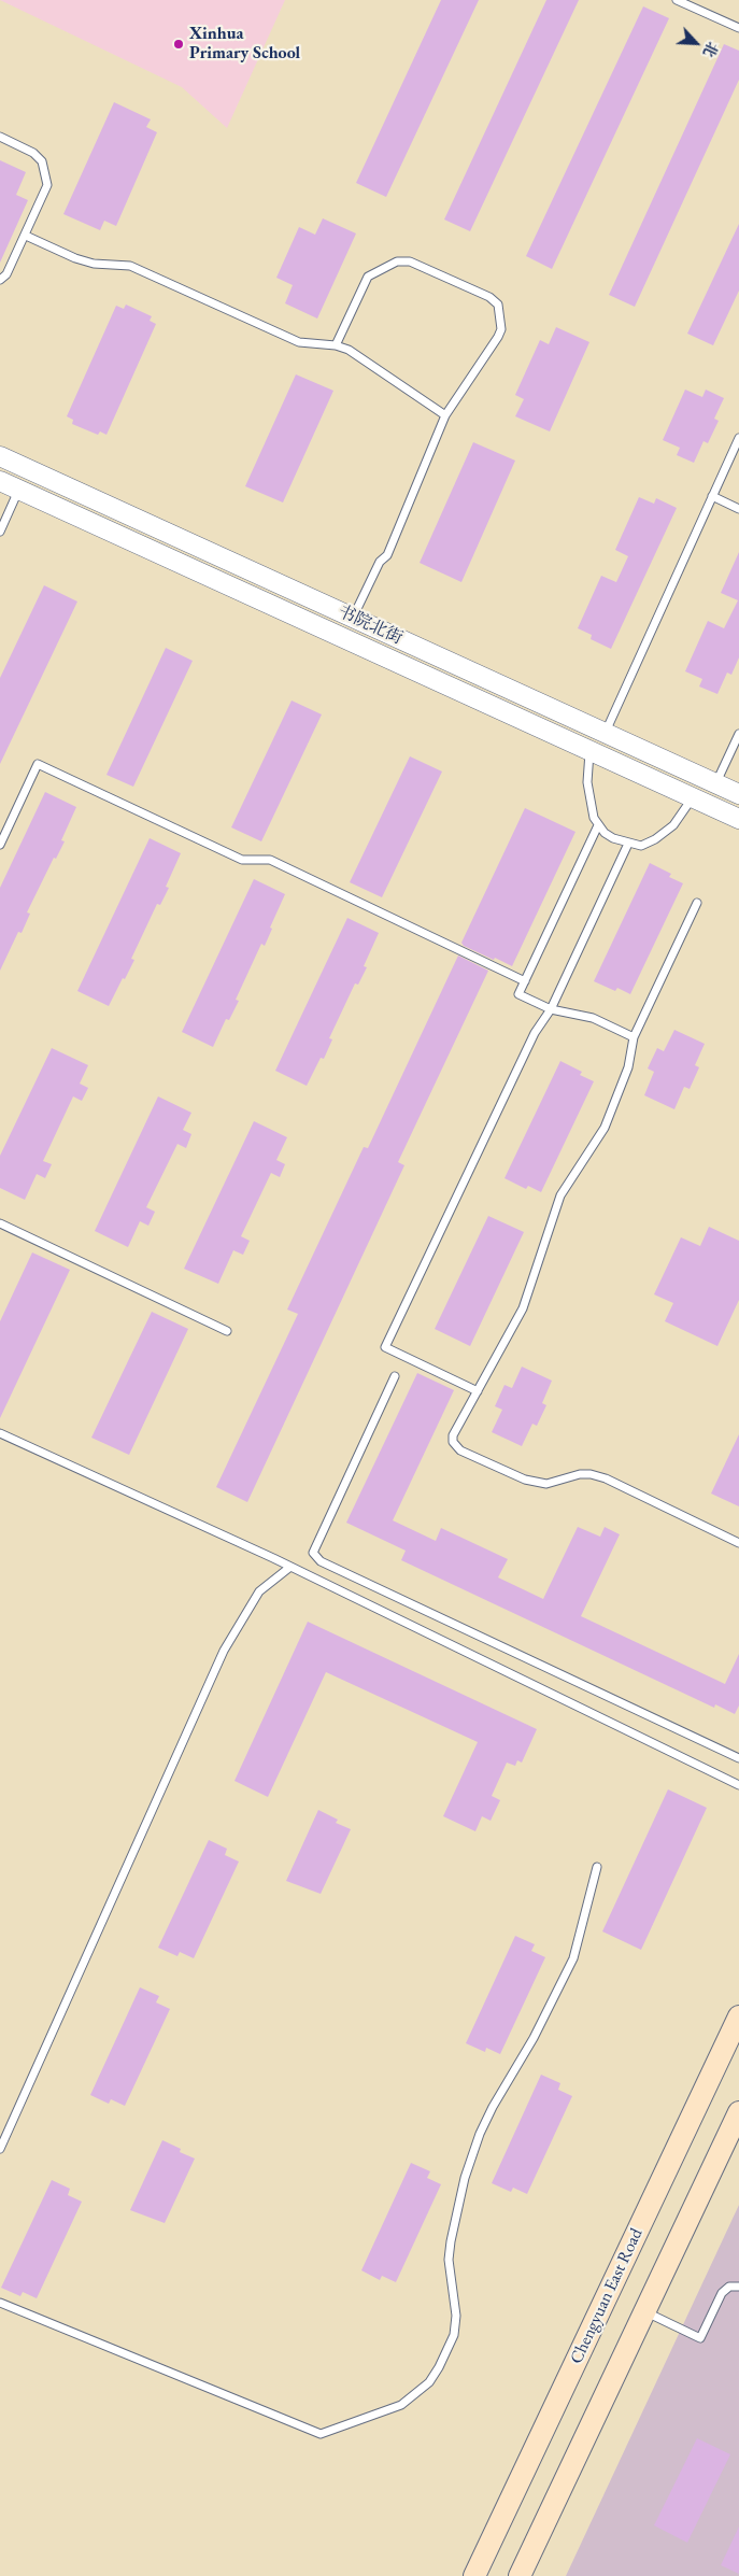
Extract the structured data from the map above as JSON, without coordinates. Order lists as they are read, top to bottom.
{
  "streets": {
    "main road": ["Chengyuan East Road"],
    "street": ["书院北街"]
  },
  "places": ["Xinhua Primary School"],
  "north": "bottom right"
}
